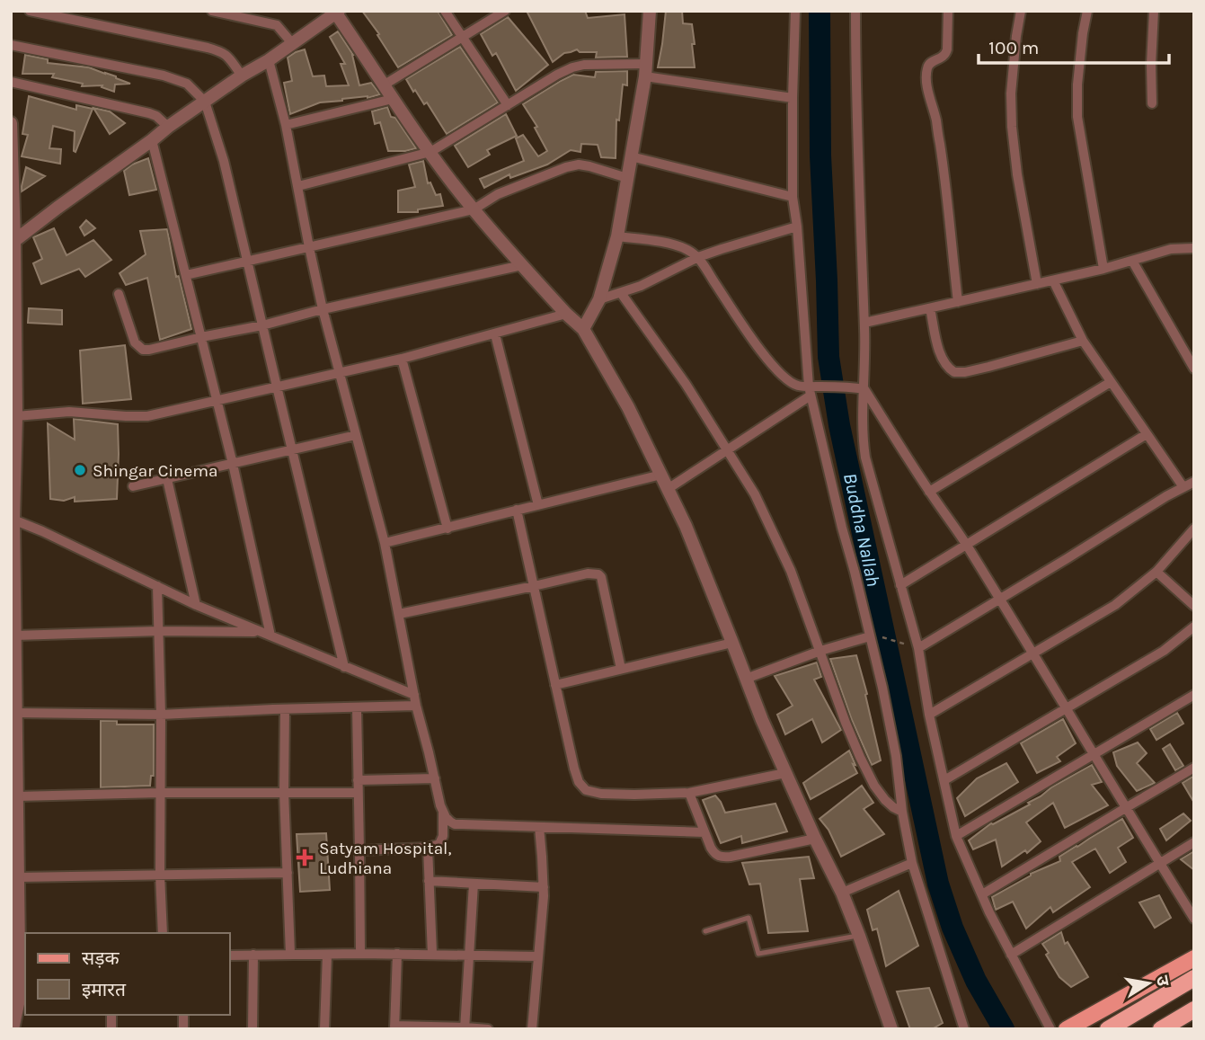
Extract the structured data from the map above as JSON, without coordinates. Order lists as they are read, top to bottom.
{
  "water": ["Buddha Nallah"],
  "places": {
    "other": ["Shingar Cinema"],
    "health": ["Satyam Hospital, Ludhiana"]
  },
  "legend": ["सड़क", "इमारत"],
  "scale_bar": "100 m",
  "north": "right"
}
